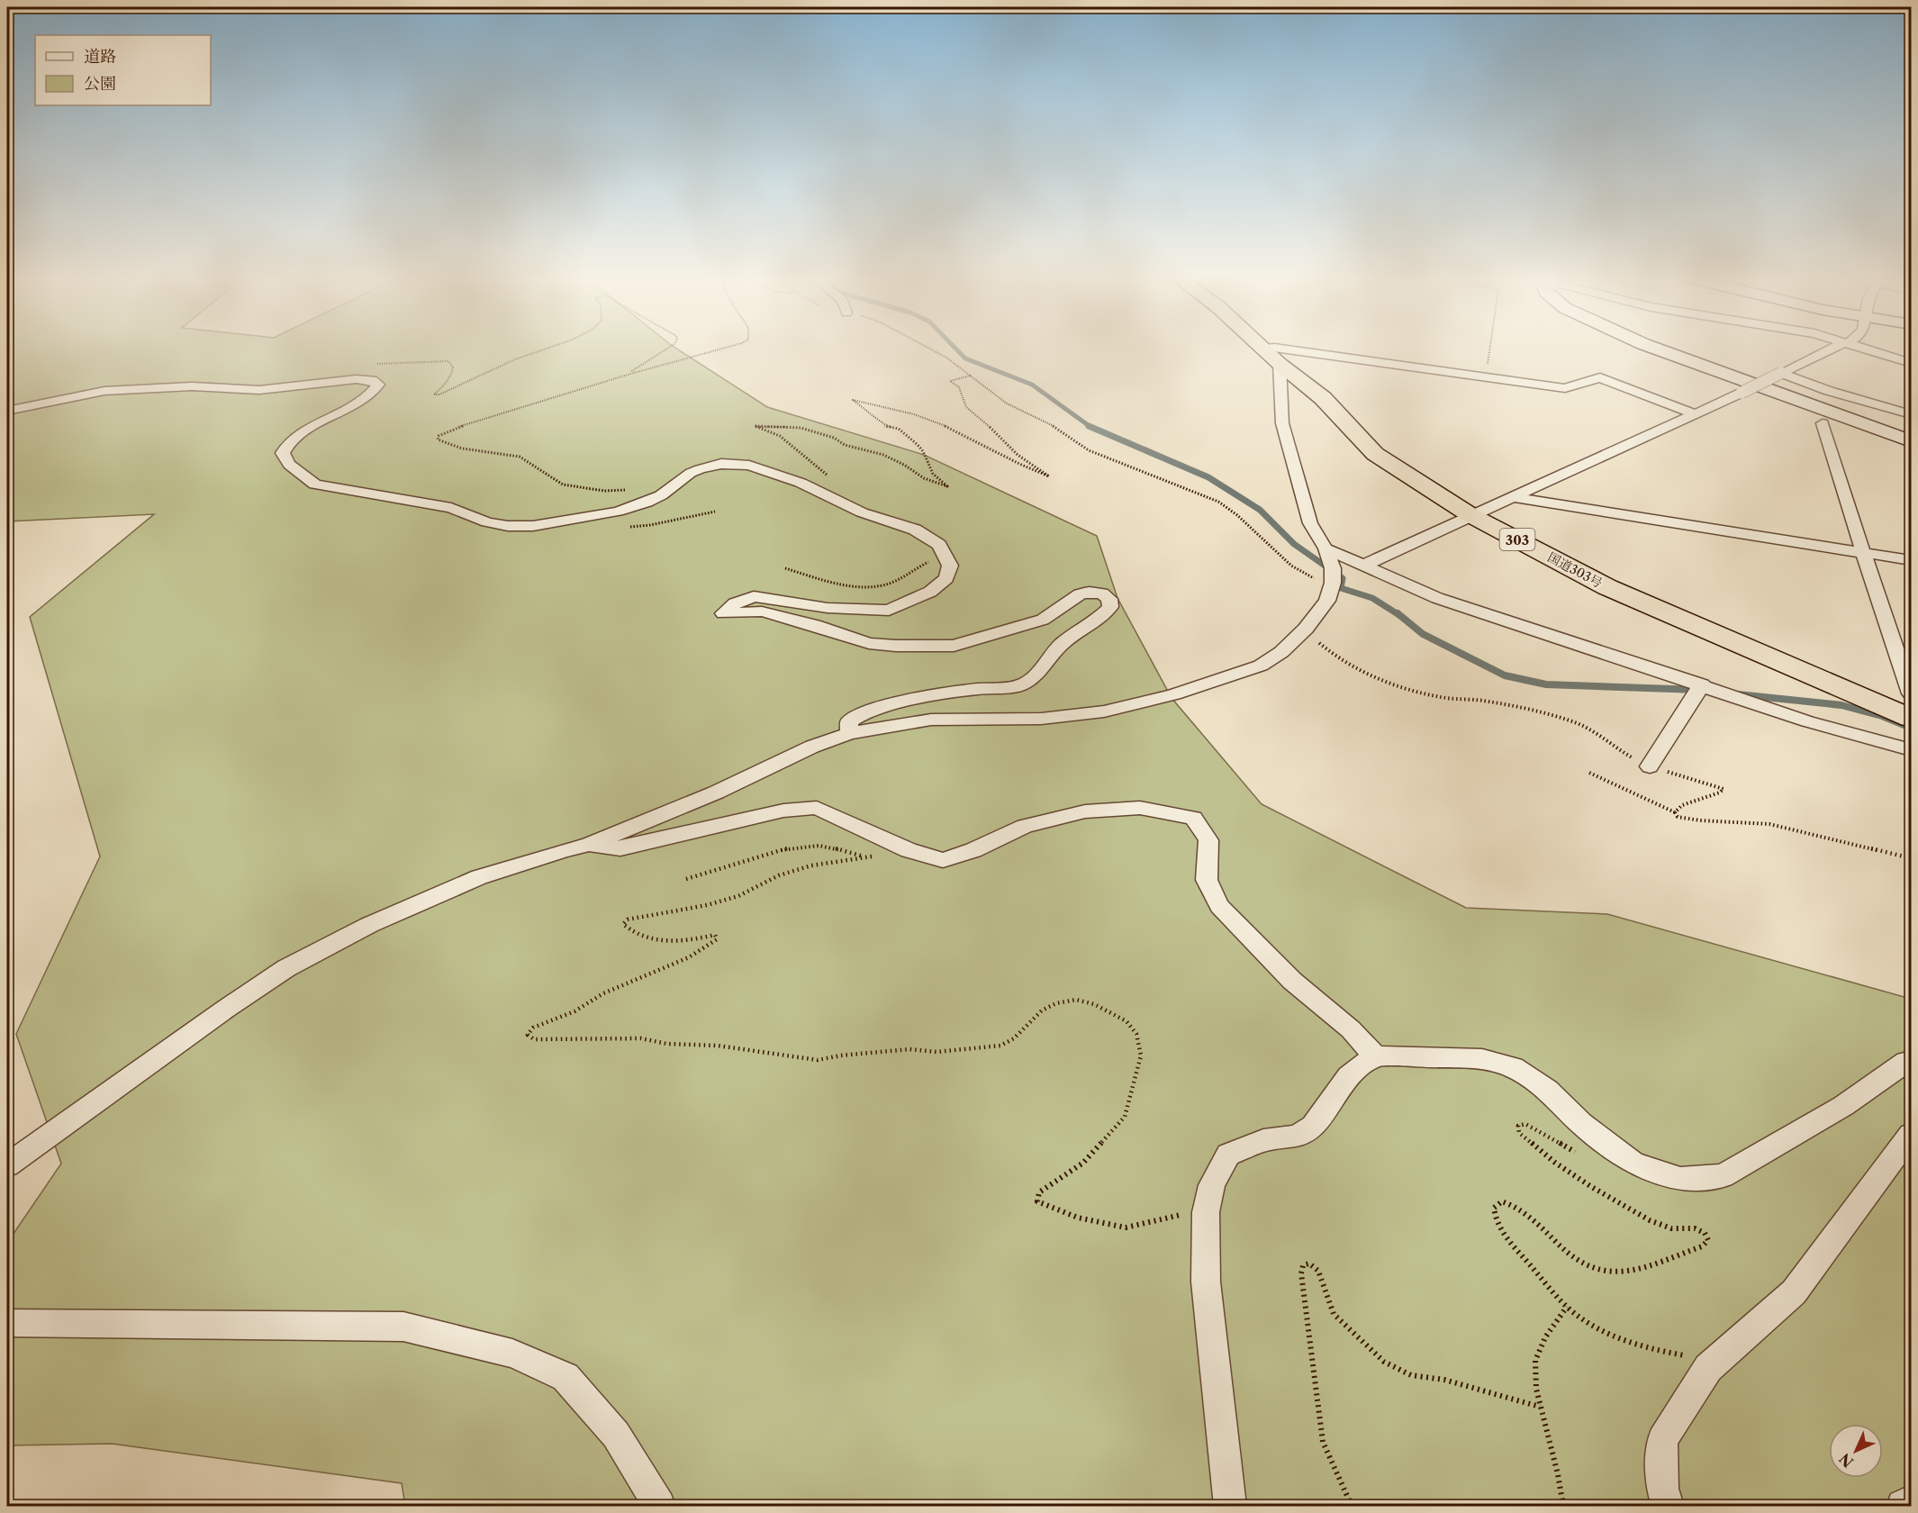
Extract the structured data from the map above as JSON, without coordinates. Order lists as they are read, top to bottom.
{
  "streets": {
    "highway": ["303", "国道303号"]
  },
  "legend": ["道路", "公園"],
  "north": "bottom left"
}
